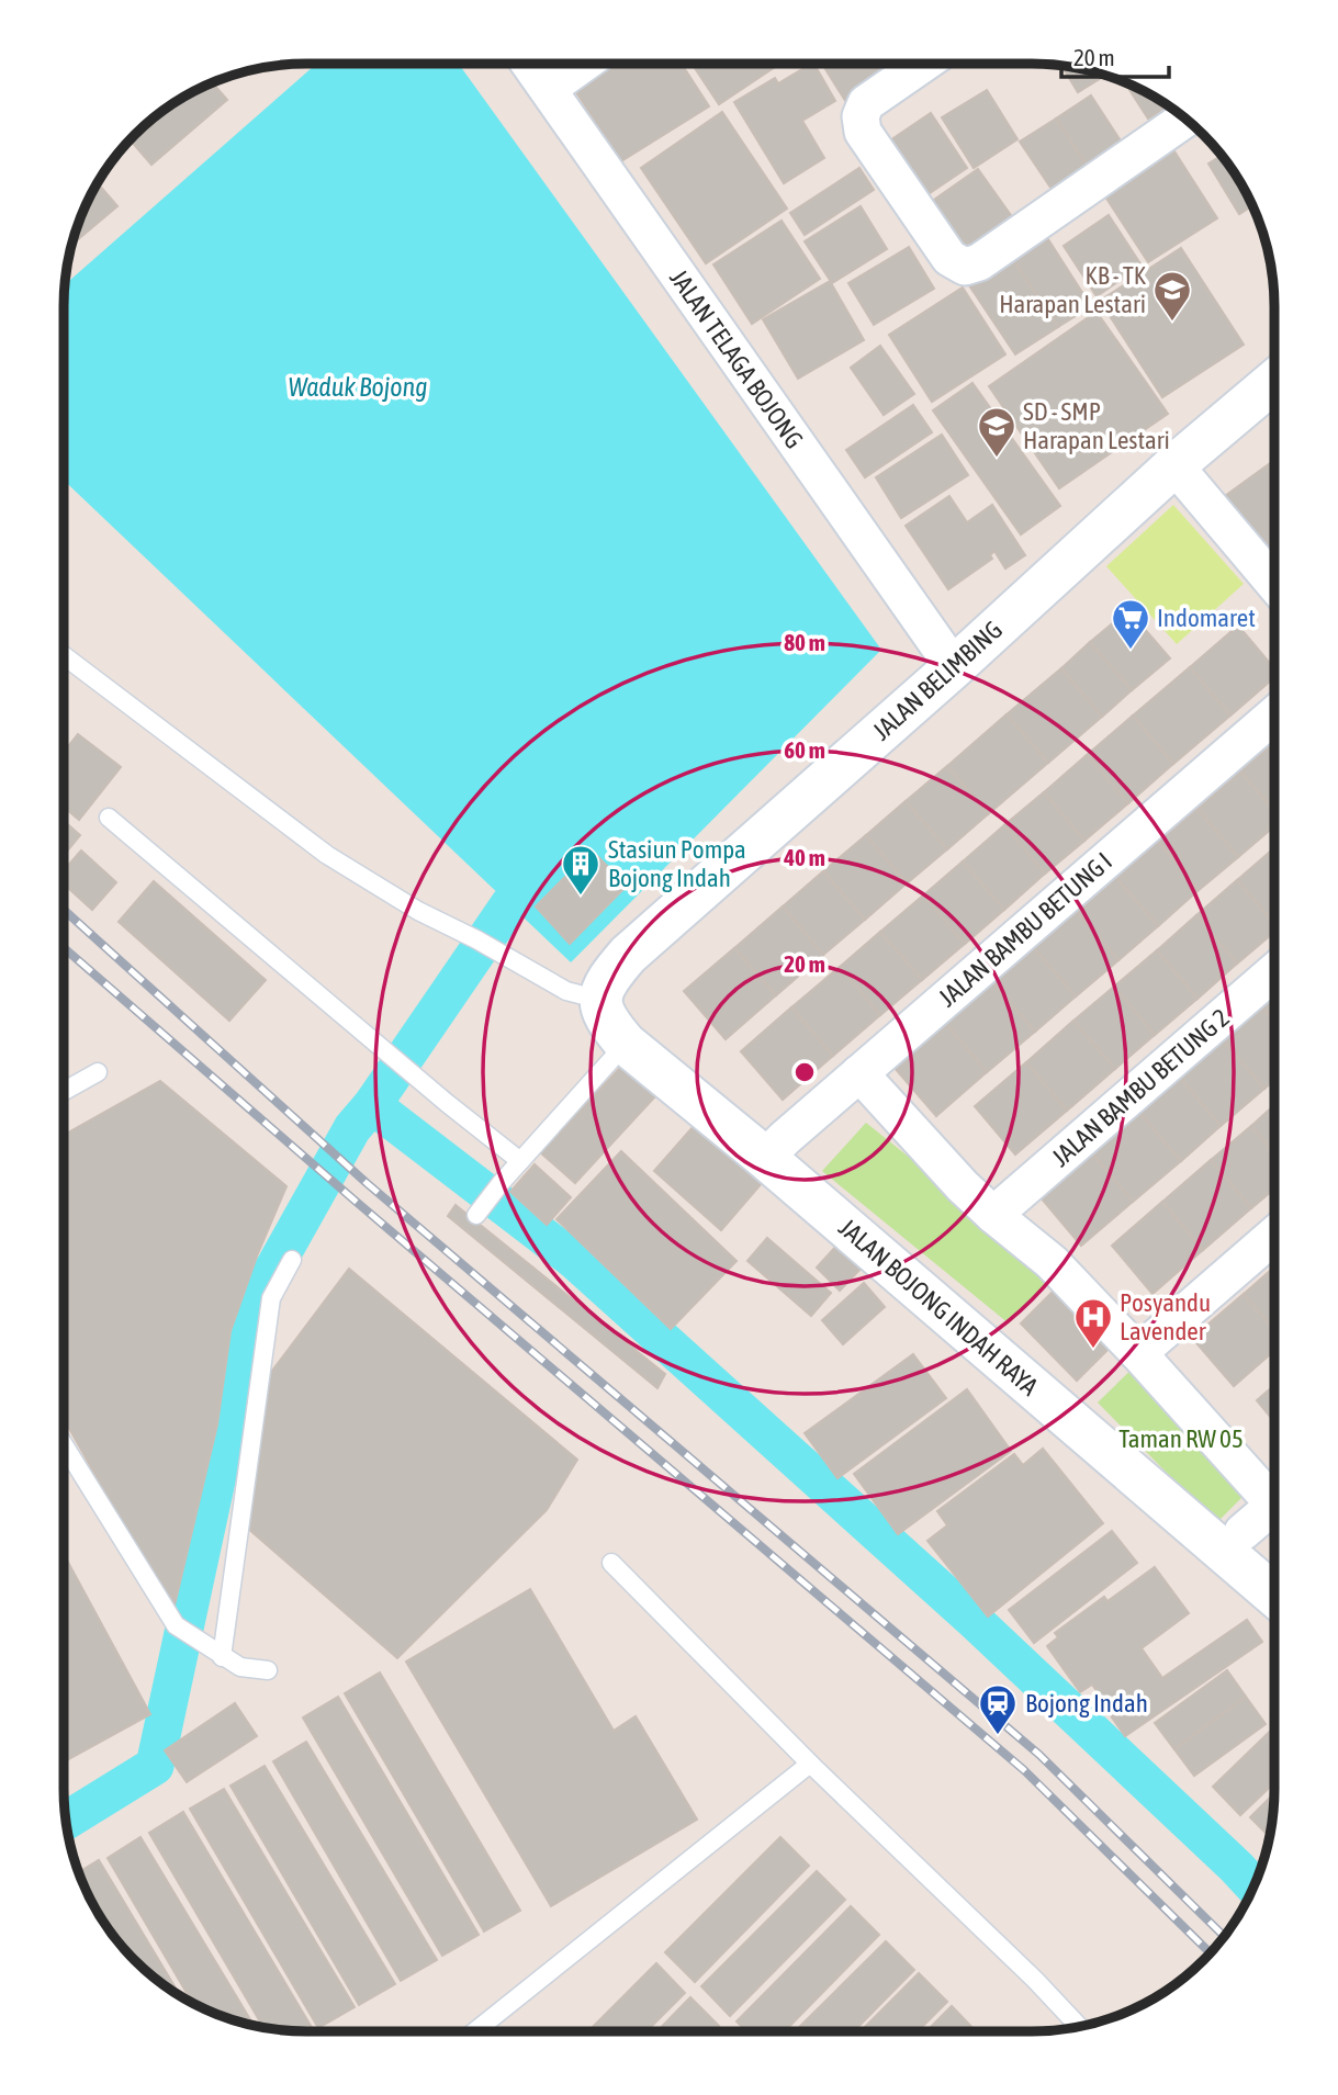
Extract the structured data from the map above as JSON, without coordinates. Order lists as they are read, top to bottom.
{
  "streets": {
    "street": [
      "JALAN TELAGA BOJONG",
      "JALAN BELIMBING",
      "JALAN BAMBU BETUNG I",
      "JALAN BAMBU BETUNG 2",
      "JALAN BOJONG INDAH RAYA"
    ]
  },
  "crossings": [
    ["JALAN TELAGA BOJONG", "JALAN BELIMBING"],
    ["JALAN BELIMBING", "JALAN BOJONG INDAH RAYA"],
    ["JALAN BAMBU BETUNG I", "JALAN BOJONG INDAH RAYA"]
  ],
  "water": ["Waduk Bojong"],
  "parks": ["Taman RW 05"],
  "places": {
    "school or university": ["KB - TK Harapan Lestari", "SD - SMP Harapan Lestari"],
    "supermarket": ["Indomaret"],
    "building": ["Stasiun Pompa Bojong Indah"],
    "hospital": ["Posyandu Lavender"],
    "station": ["Bojong Indah"]
  },
  "scale_bar": "20 m",
  "rings": [
    "80 m",
    "60 m",
    "40 m",
    "20 m"
  ]
}
